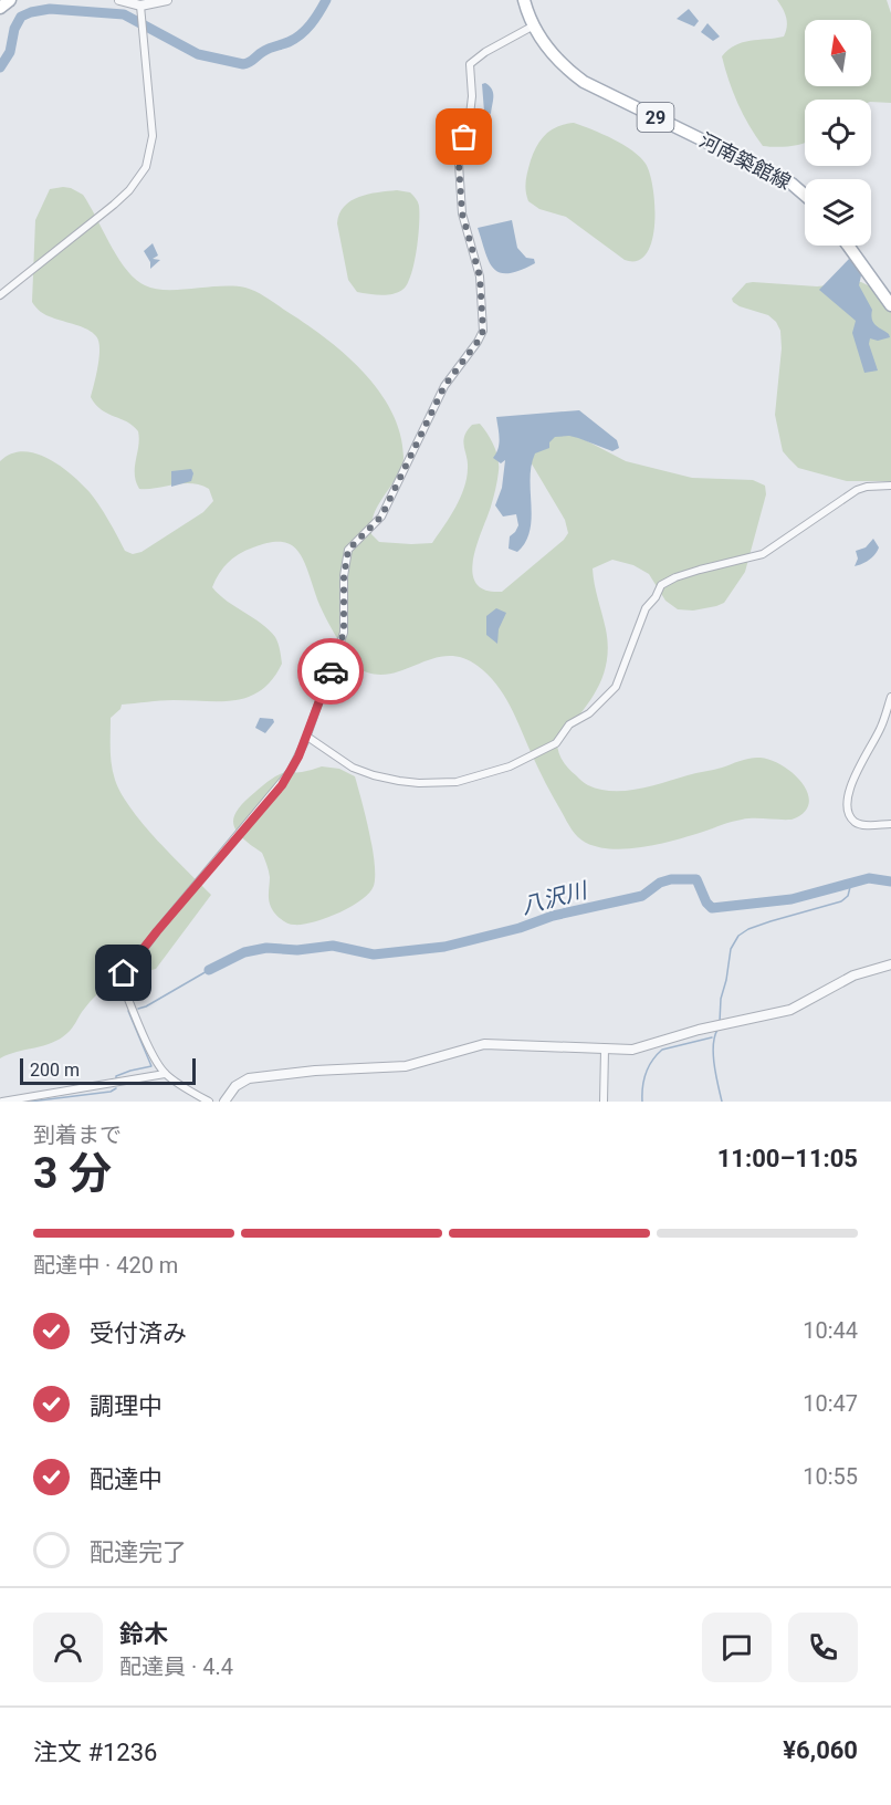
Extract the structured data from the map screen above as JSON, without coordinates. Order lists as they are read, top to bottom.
{
  "streets": {
    "main road": ["29", "河南築館線"]
  },
  "water": ["八沢川"],
  "scale_bar": "200 m",
  "north": "top",
  "page": {
    "scale": "200 m",
    "heading": ["3 分", "到着まで", "11:00–11:05"],
    "panel": [
      "鈴木",
      "配達員 · 4.4",
      "注文 #1236",
      "¥6,060"
    ],
    "bar": "配達中 · 420 m",
    "list": [
      ["受付済み", "10:44"],
      ["調理中", "10:47"],
      ["配達中", "10:55"],
      "配達完了"
    ]
  }
}
